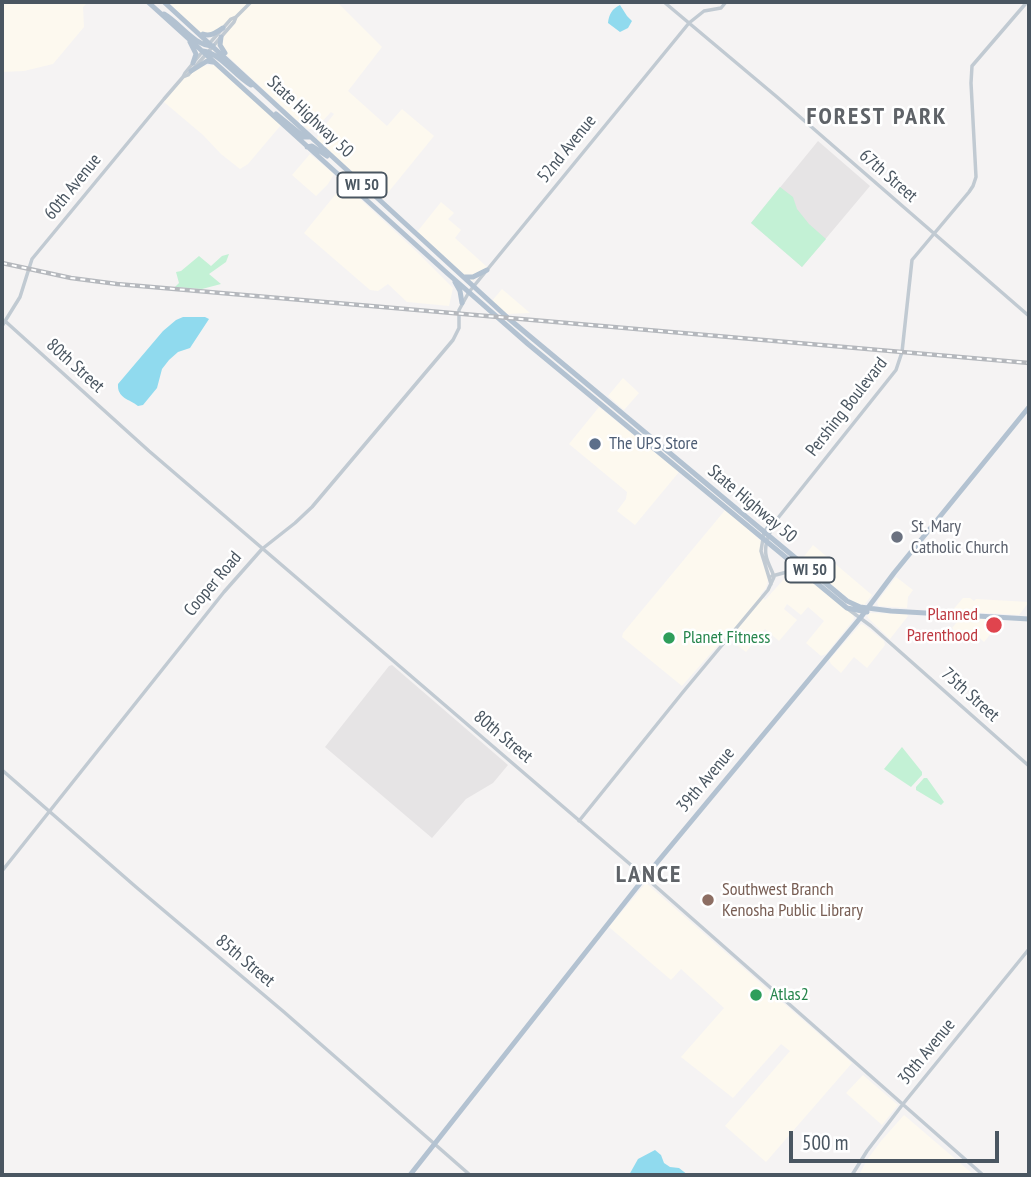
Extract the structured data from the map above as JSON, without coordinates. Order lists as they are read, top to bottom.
{
  "streets": {
    "main road": ["State Highway 50", "WI 50", "39th Avenue"],
    "street": [
      "52nd Avenue",
      "67th Street",
      "60th Avenue",
      "80th Street",
      "Pershing Boulevard",
      "Cooper Road",
      "75th Street",
      "85th Street",
      "30th Avenue"
    ]
  },
  "crossings": [
    ["State Highway 50", "52nd Avenue"],
    ["State Highway 50", "60th Avenue"],
    ["State Highway 50", "Pershing Boulevard"],
    ["State Highway 50", "75th Street"],
    ["State Highway 50", "39th Avenue"],
    ["52nd Avenue", "67th Street"],
    ["52nd Avenue", "Cooper Road"],
    ["67th Street", "Pershing Boulevard"],
    ["60th Avenue", "80th Street"],
    ["80th Street", "Cooper Road"],
    ["80th Street", "39th Avenue"],
    ["80th Street", "30th Avenue"],
    ["Cooper Road", "85th Street"],
    ["75th Street", "39th Avenue"],
    ["39th Avenue", "85th Street"]
  ],
  "districts": ["FOREST PARK", "LANCE"],
  "places": [
    "The UPS Store",
    "St. Mary Catholic Church",
    "Planned Parenthood",
    "Planet Fitness",
    "Southwest Branch Kenosha Public Library",
    "Atlas2"
  ],
  "scale_bar": "500 m"
}
